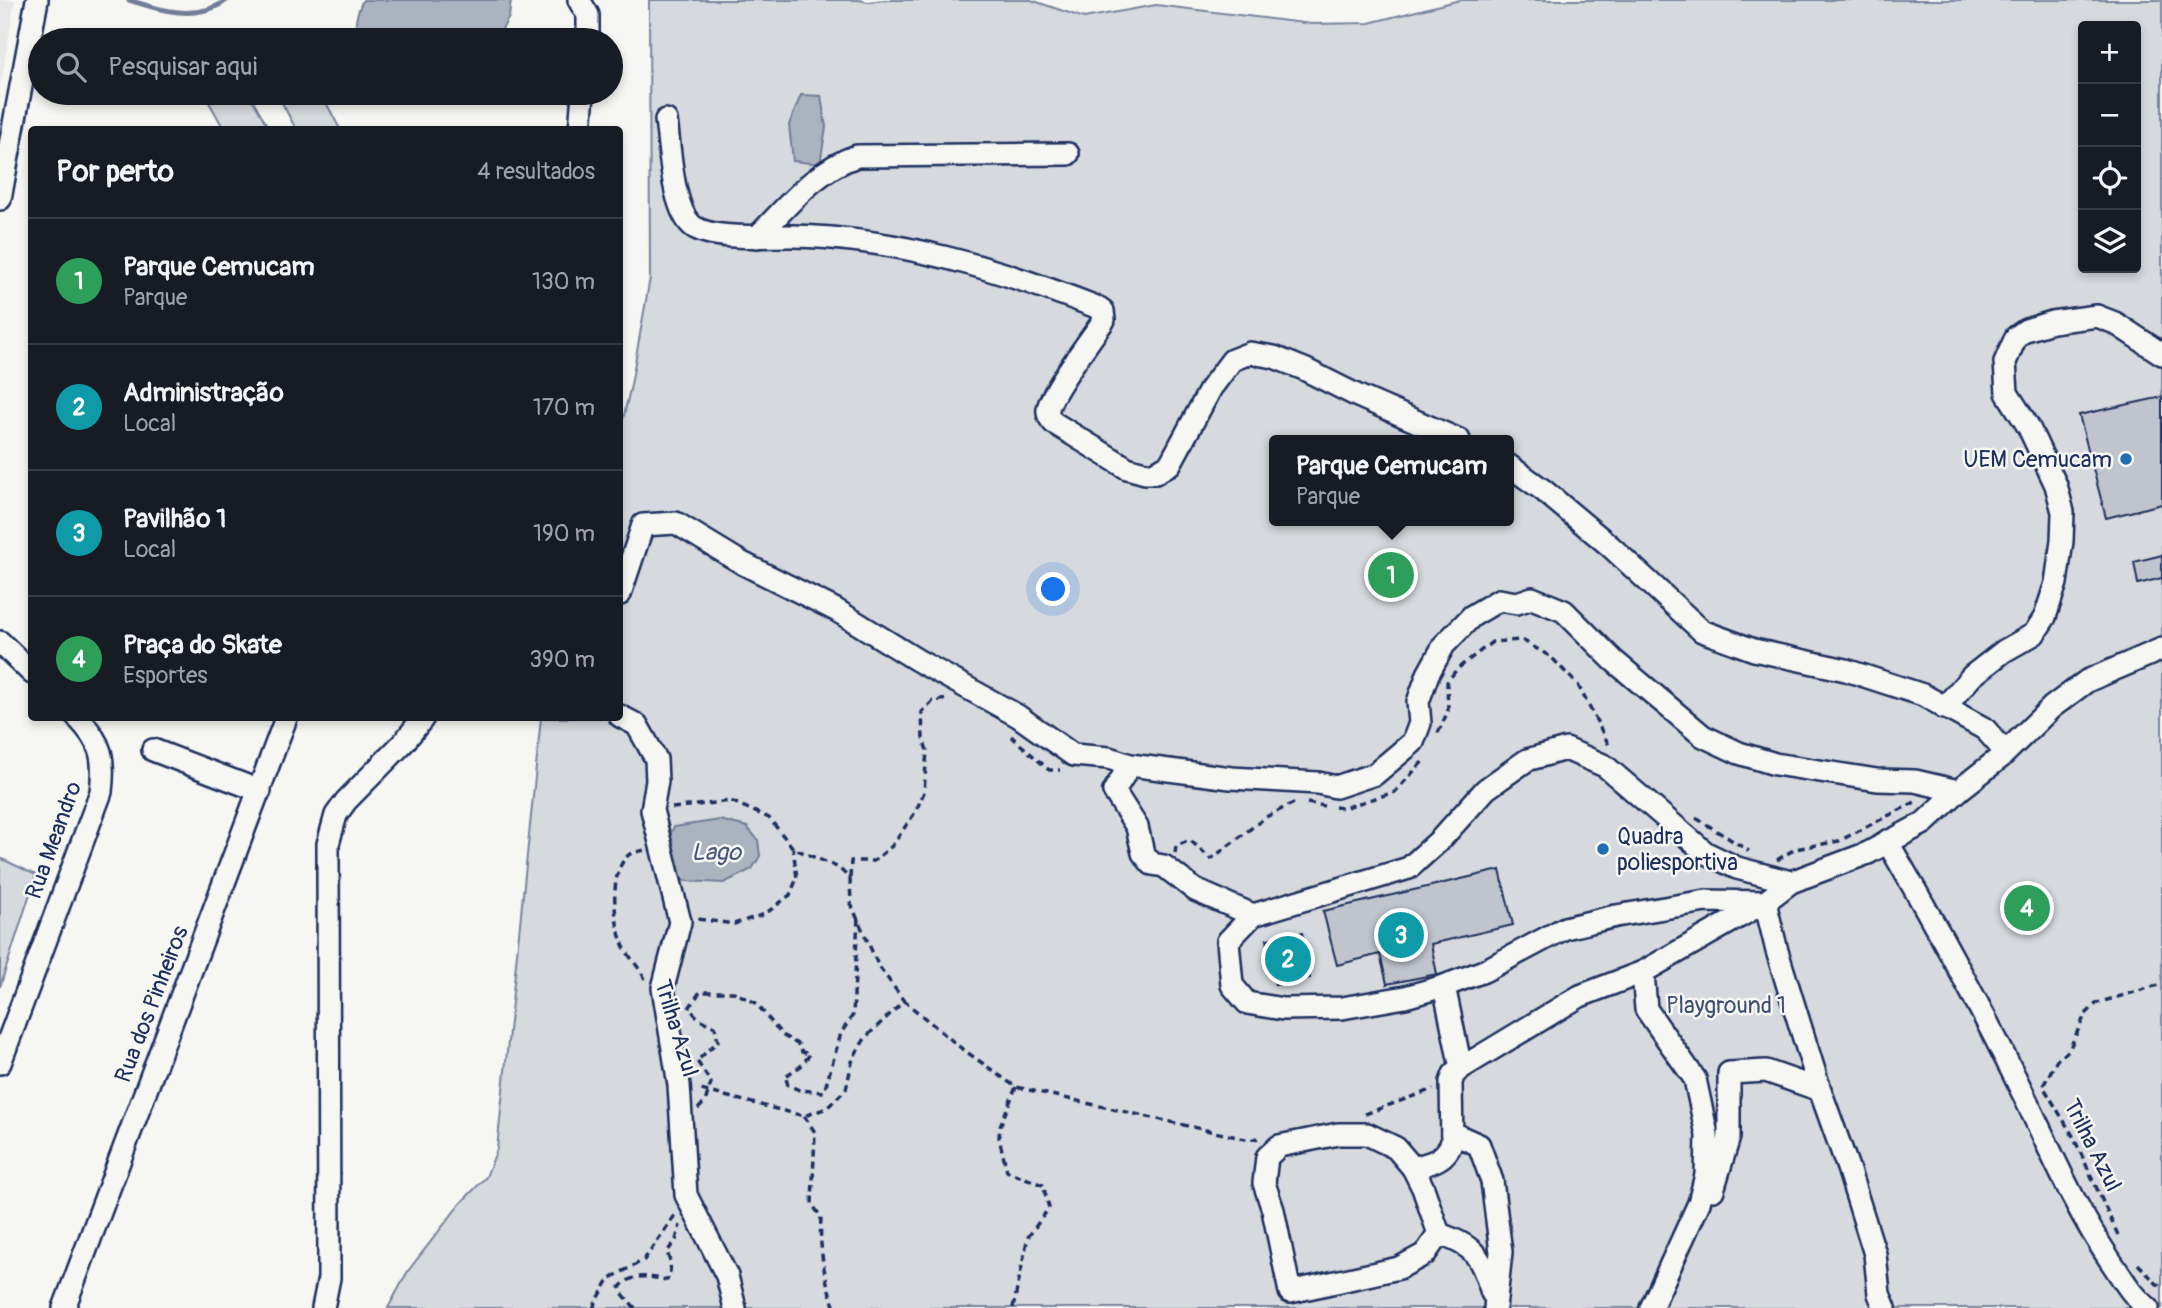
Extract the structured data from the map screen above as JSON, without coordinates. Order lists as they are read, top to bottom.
{
  "streets": {
    "street": ["Rua Meandro", "Rua dos Pinheiros"],
    "path": ["Trilha Azul"]
  },
  "water": ["Lago"],
  "parks": ["Playground 1"],
  "places": ["UEM Cemucam", "Quadra poliesportiva"],
  "page": {
    "map_buttons": ["+", "−"],
    "search": "Pesquisar aqui",
    "heading": ["Por perto", "4 resultados"],
    "list": [
      {
        "mark": "1",
        "name": "Parque Cemucam",
        "note": "Parque",
        "value": "130 m"
      },
      {
        "mark": "2",
        "name": "Administração",
        "note": "Local",
        "value": "170 m"
      },
      {
        "mark": "3",
        "name": "Pavilhão 1",
        "note": "Local",
        "value": "190 m"
      },
      {
        "mark": "4",
        "name": "Praça do Skate",
        "note": "Esportes",
        "value": "390 m"
      }
    ],
    "popup": ["Parque Cemucam", "Parque"],
    "pins": [
      "1",
      "4",
      "3",
      "2"
    ]
  }
}
